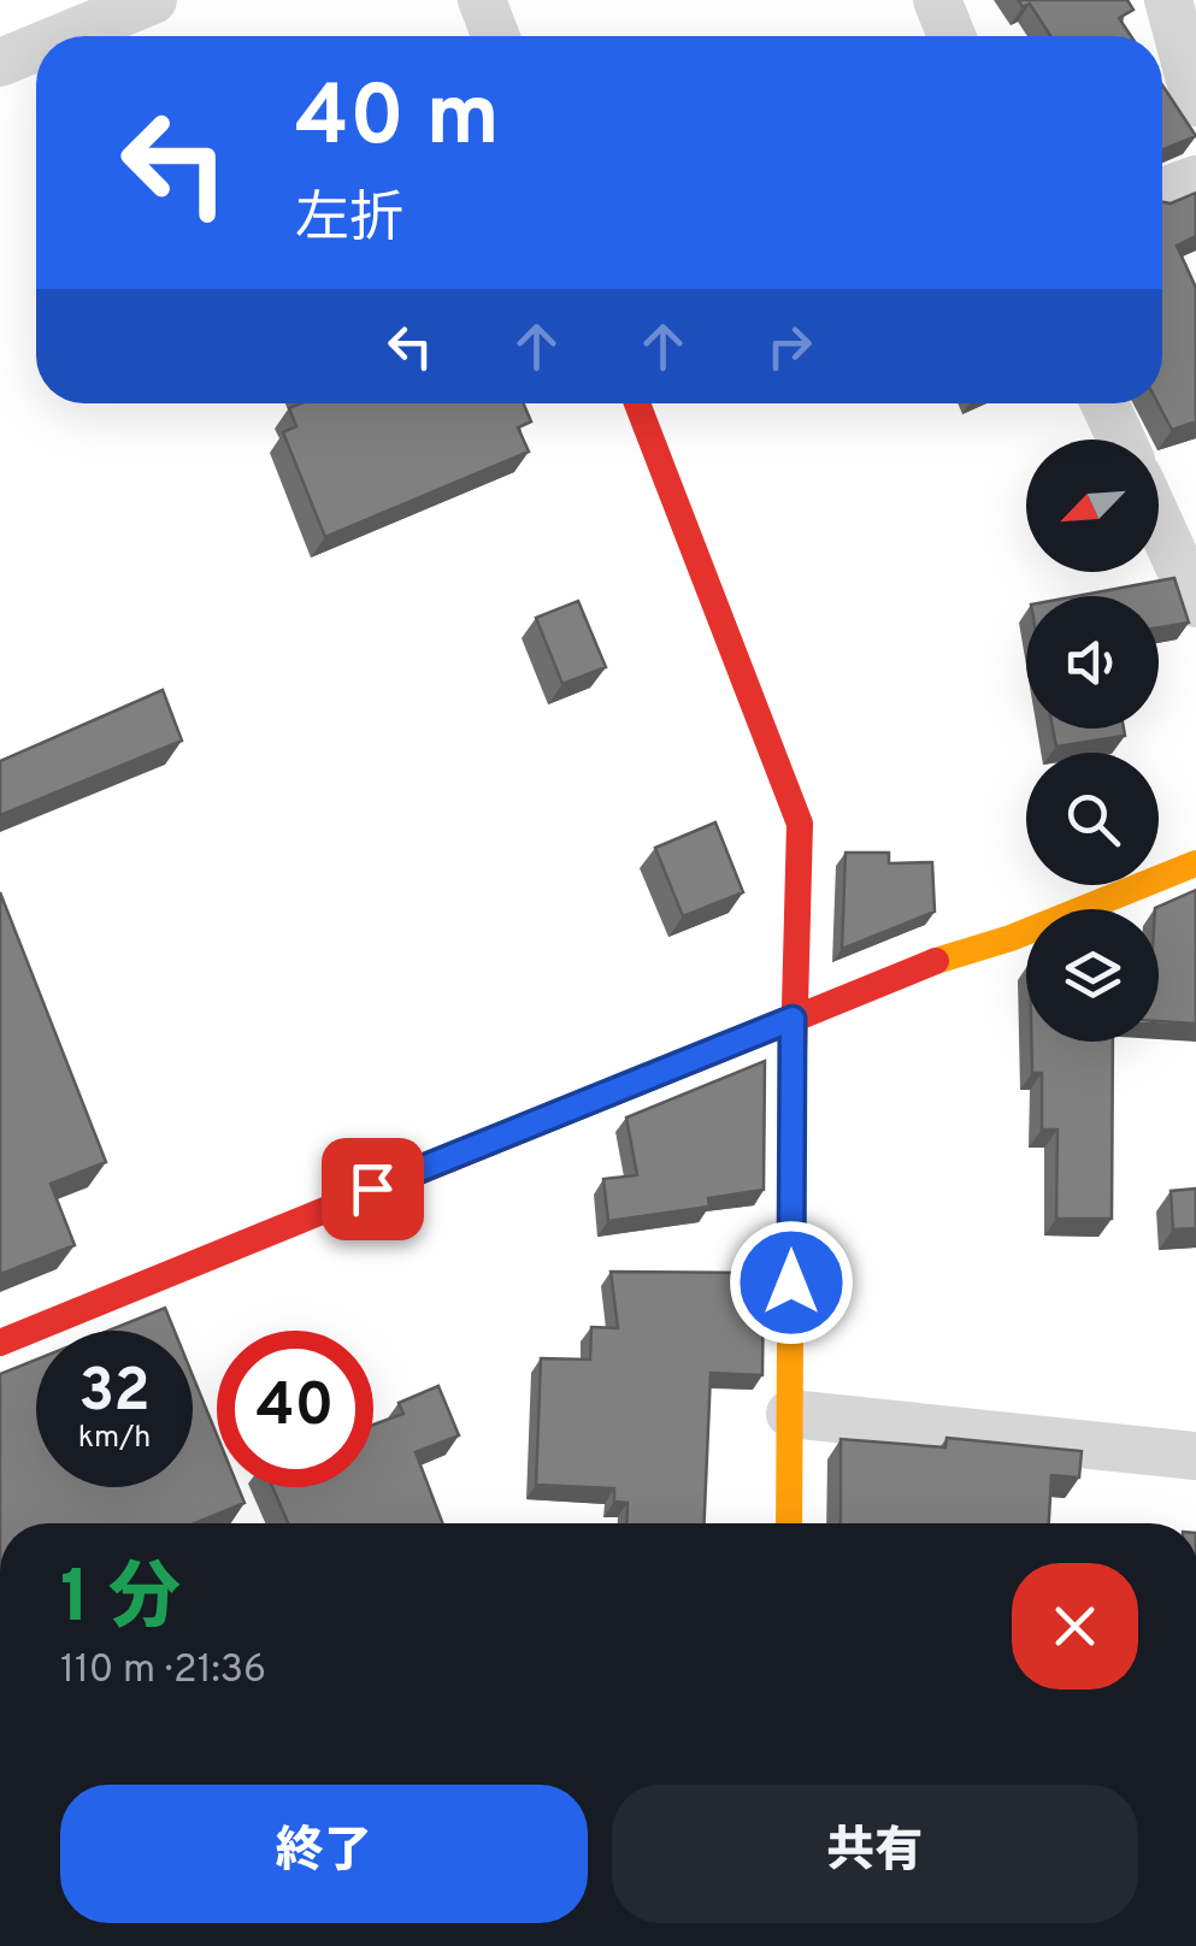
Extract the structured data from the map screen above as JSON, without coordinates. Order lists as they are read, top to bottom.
{
  "north": "bottom left",
  "page": {
    "turn": ["40 m", "左折"],
    "speed": "32 km/h",
    "limit": "40",
    "heading": ["1 分", "110 m · 21:36"],
    "buttons": ["終了", "共有"]
  }
}
